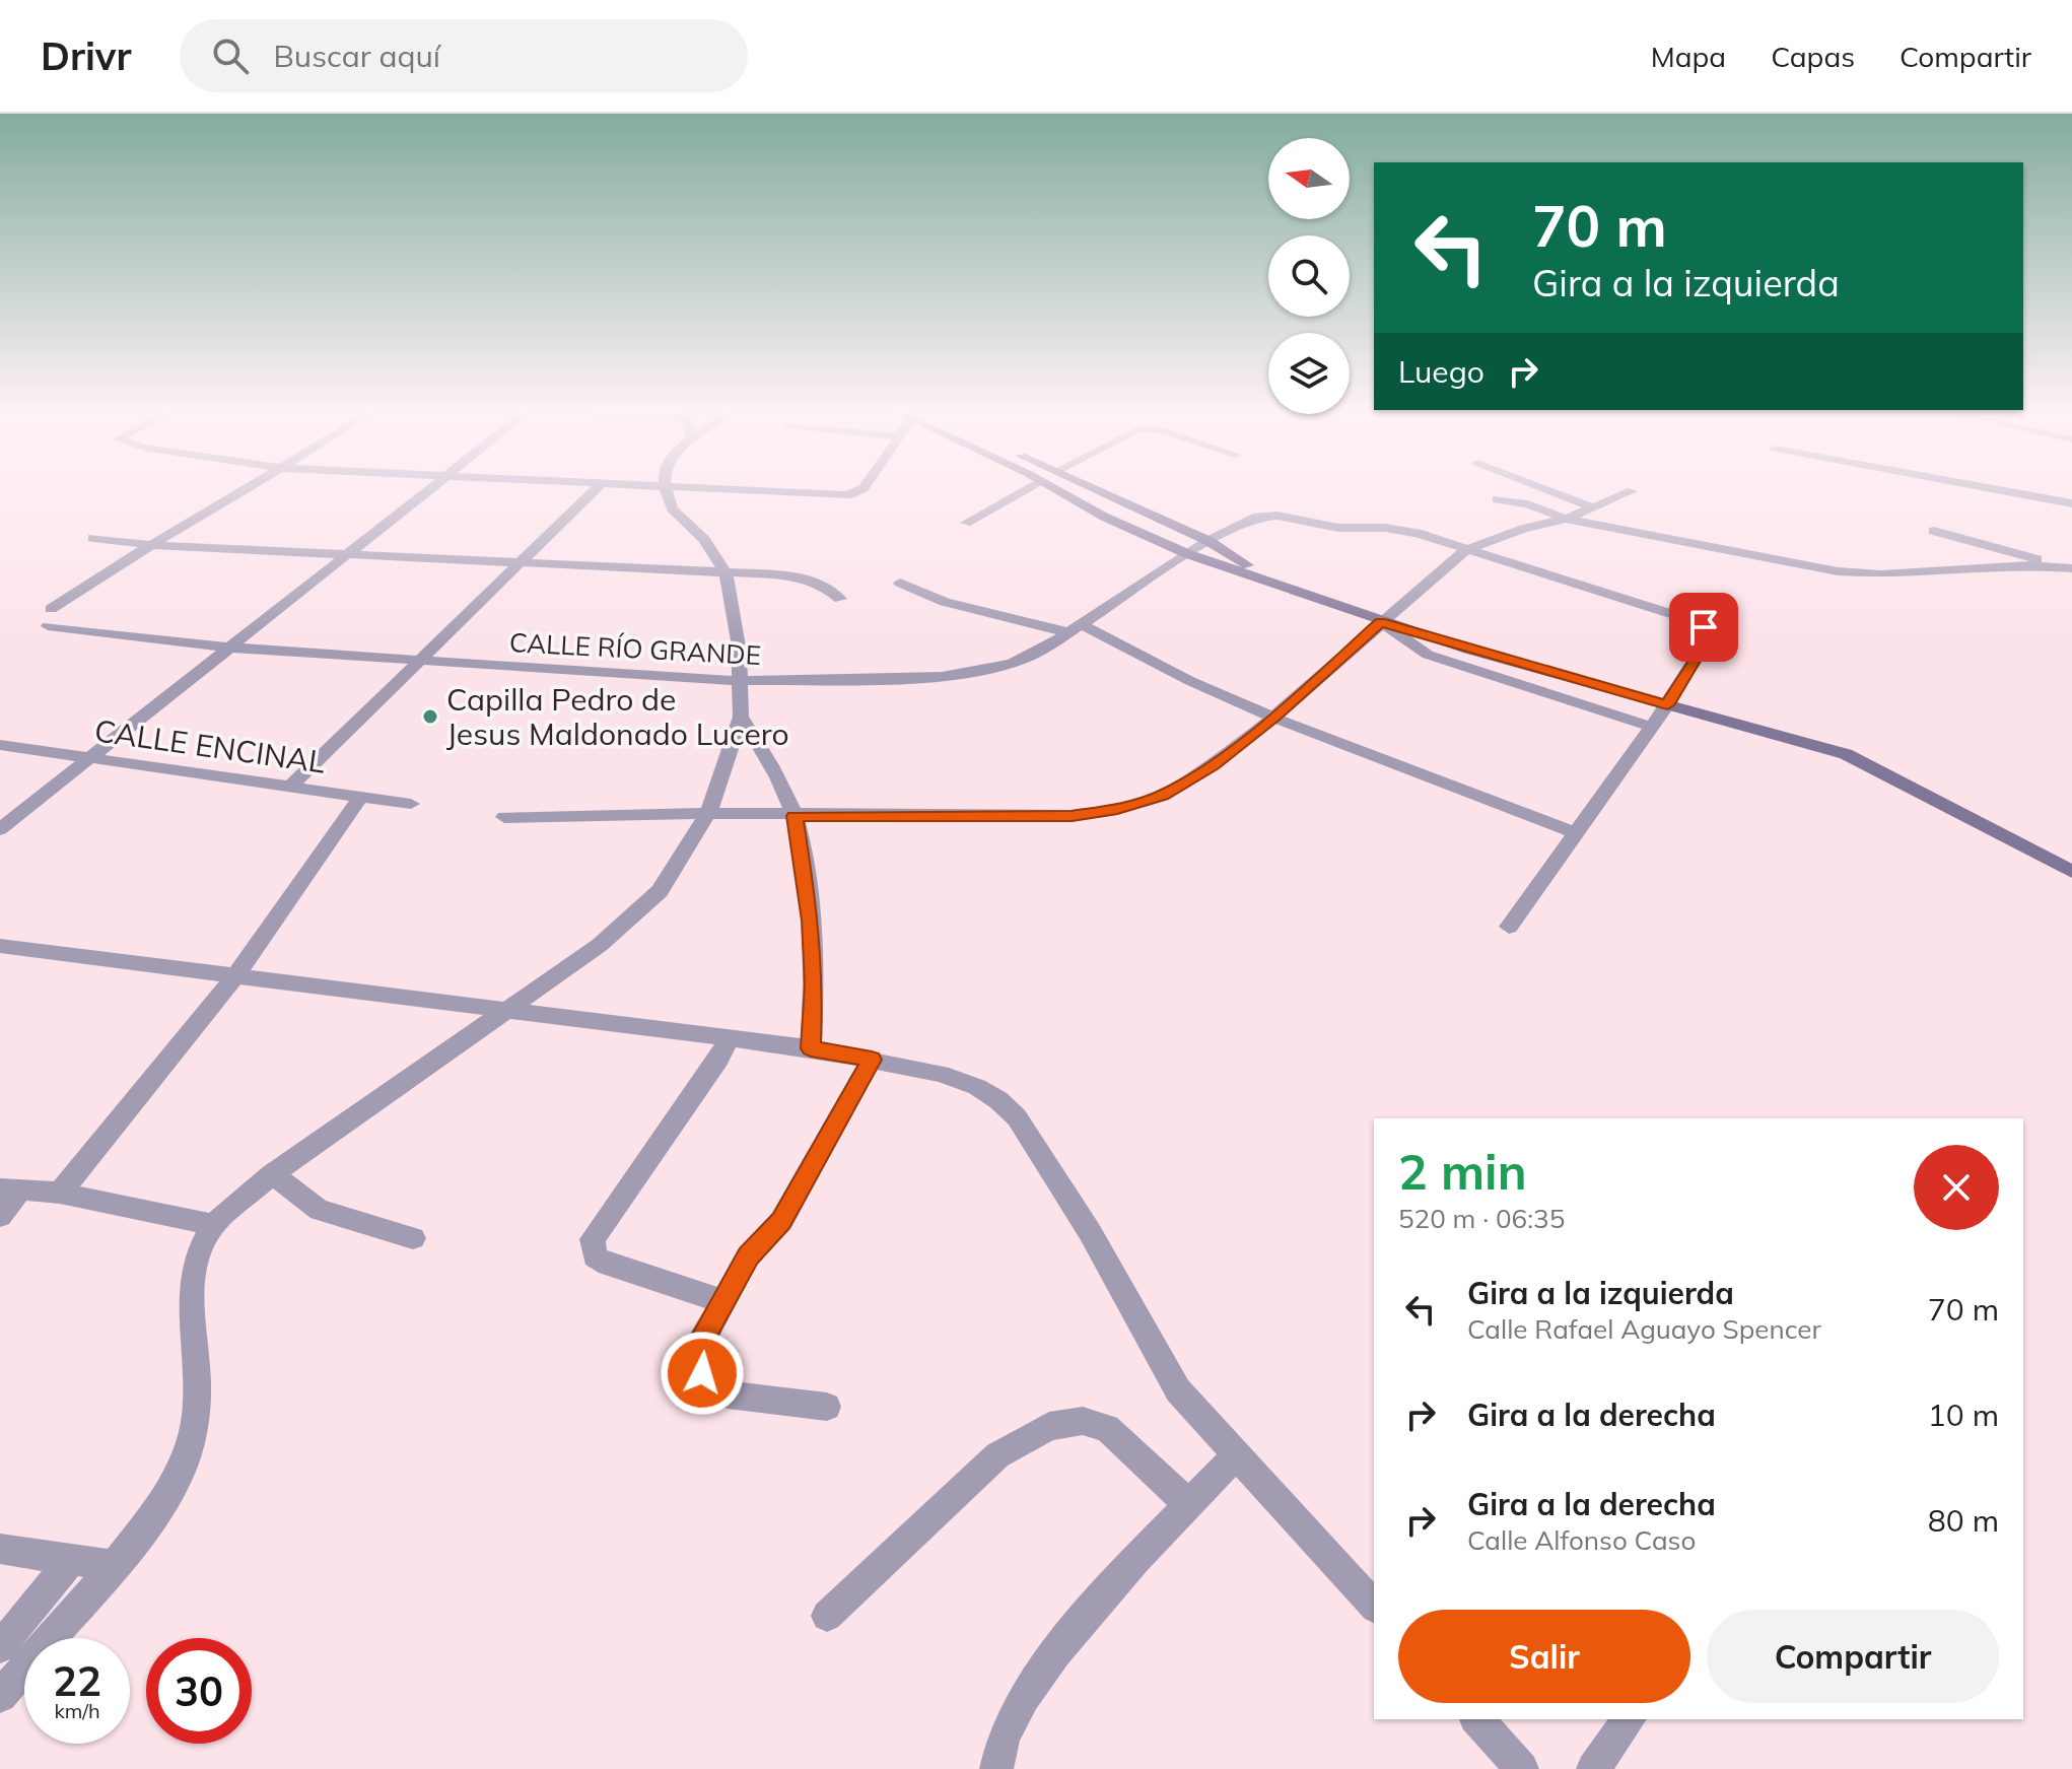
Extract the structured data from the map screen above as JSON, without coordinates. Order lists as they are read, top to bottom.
{
  "streets": {
    "street": ["CALLE RÍO GRANDE", "CALLE ENCINAL"]
  },
  "places": ["Capilla Pedro de Jesus Maldonado Lucero"],
  "north": "left",
  "page": {
    "header": "Drivr",
    "search": "Buscar aquí",
    "nav": ["Mapa", "Capas", "Compartir"],
    "turn": ["70 m", "Gira a la izquierda"],
    "then": "Luego",
    "heading": ["2 min", "520 m · 06:35"],
    "list": [
      {
        "name": "Gira a la izquierda",
        "note": "Calle Rafael Aguayo Spencer",
        "value": "70 m"
      },
      {
        "name": "Gira a la derecha",
        "value": "10 m"
      },
      {
        "name": "Gira a la derecha",
        "note": "Calle Alfonso Caso",
        "value": "80 m"
      }
    ],
    "buttons": ["Salir", "Compartir"],
    "speed": "22 km/h",
    "limit": "30"
  }
}
